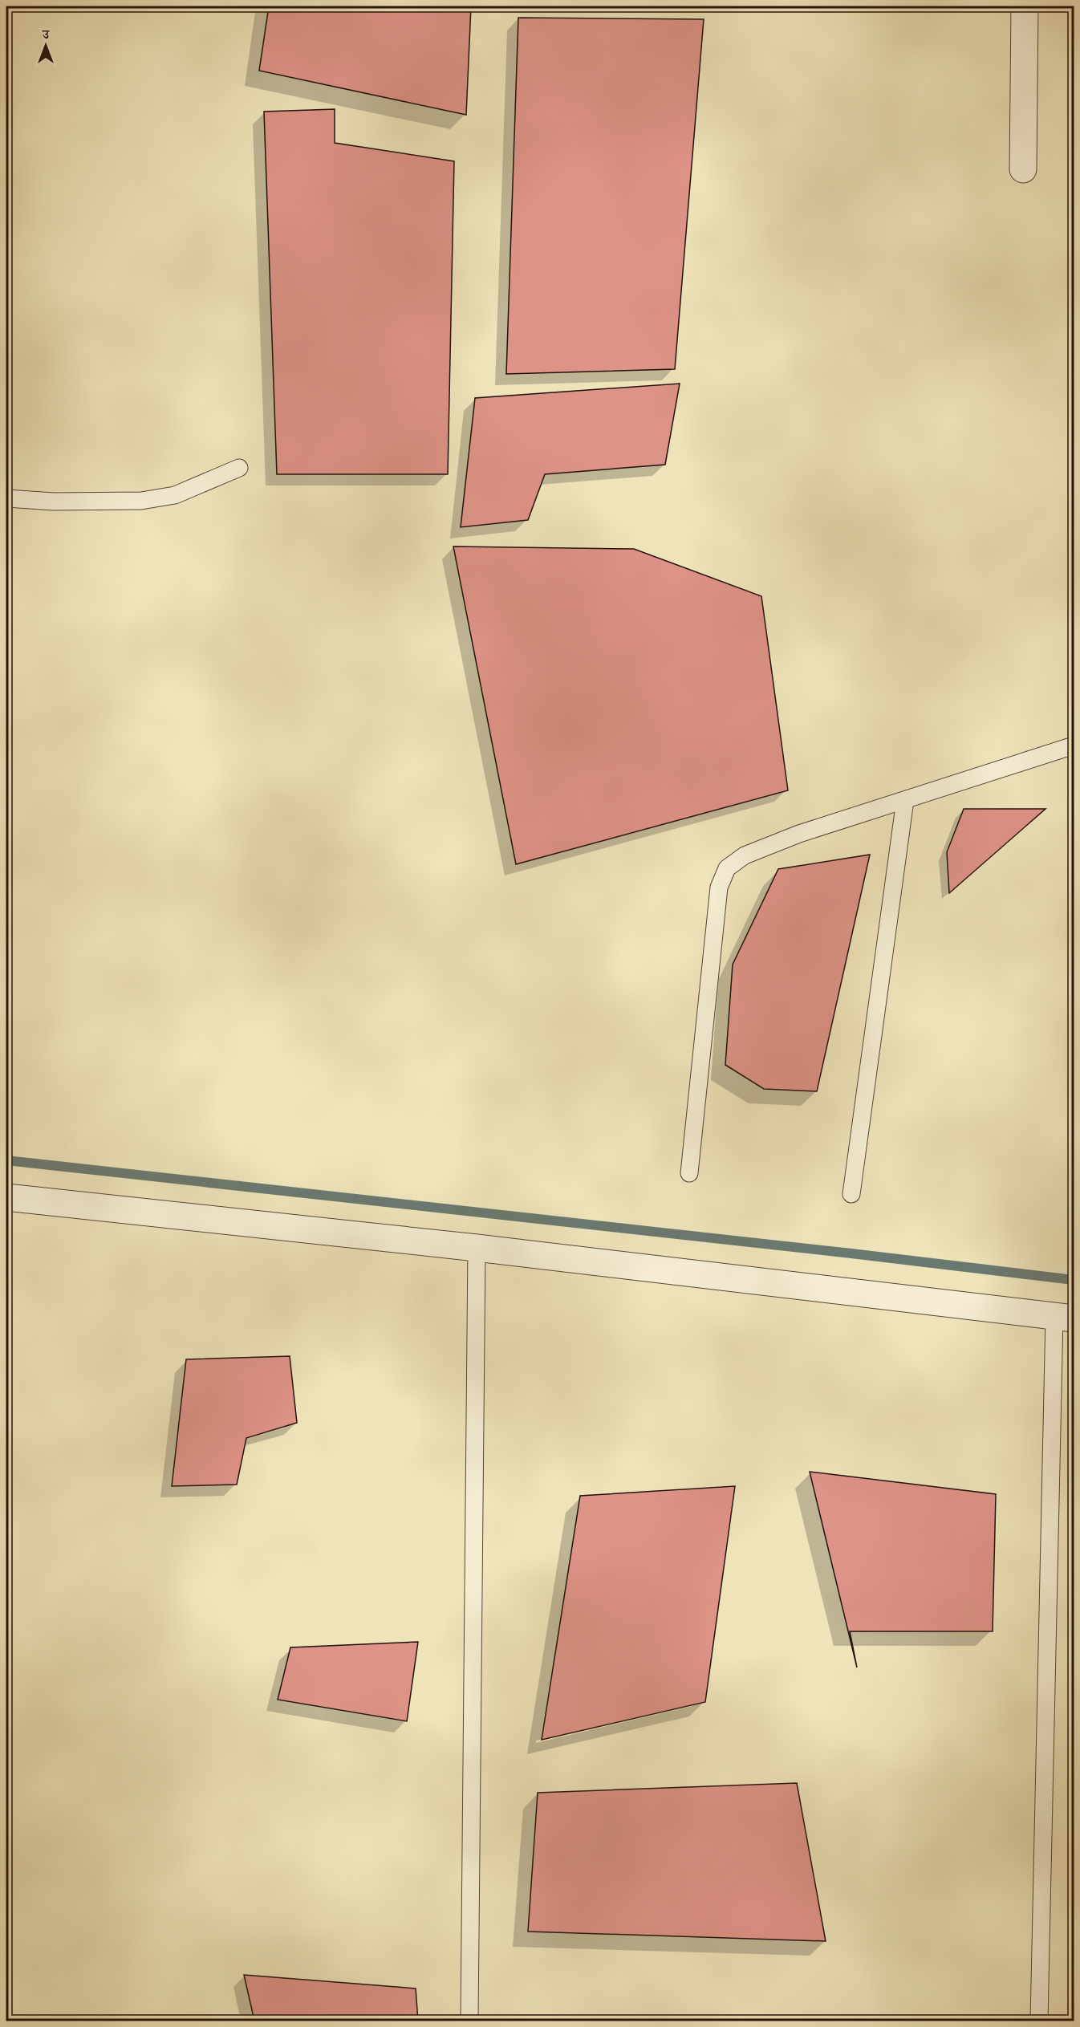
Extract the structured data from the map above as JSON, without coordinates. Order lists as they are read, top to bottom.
{
  "north": "top"
}
